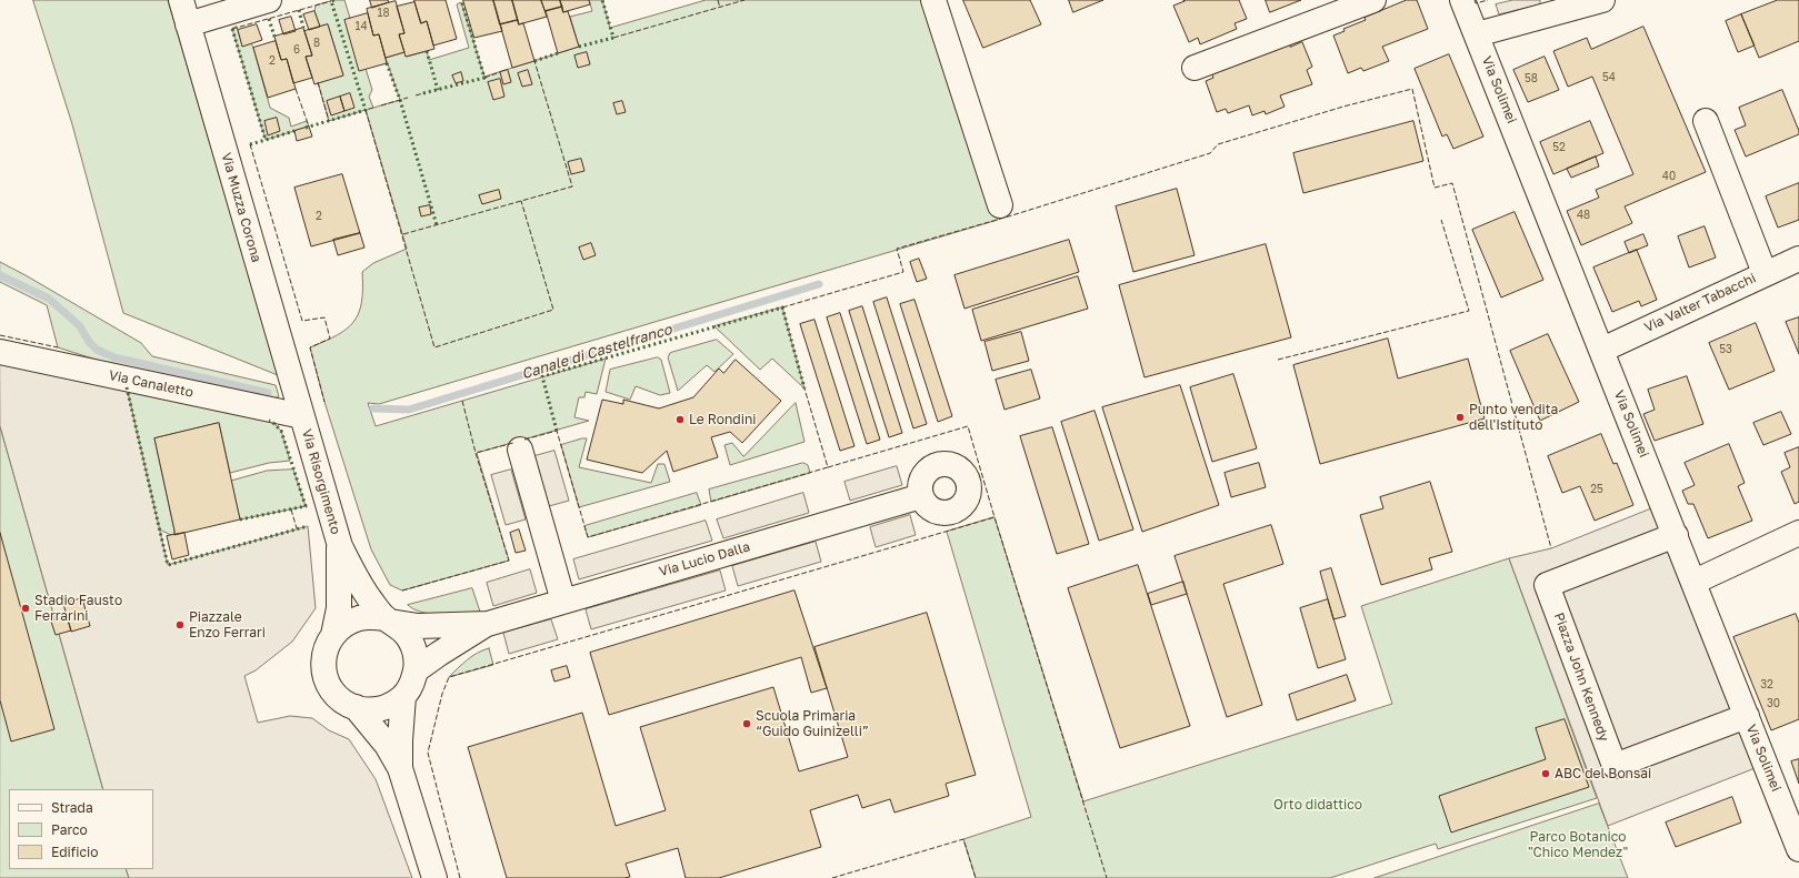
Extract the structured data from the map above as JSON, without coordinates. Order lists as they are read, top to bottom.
{
  "streets": {
    "street": [
      "Via Solimei",
      "Via Muzza Corona",
      "Via Valter Tabacchi",
      "Via Canaletto",
      "Via Risorgimento",
      "Via Lucio Dalla",
      "Piazza John Kennedy"
    ]
  },
  "crossings": [
    ["Via Solimei", "Via Valter Tabacchi"],
    ["Via Solimei", "Piazza John Kennedy"],
    ["Via Muzza Corona", "Via Canaletto"],
    ["Via Muzza Corona", "Via Risorgimento"],
    ["Via Canaletto", "Via Risorgimento"],
    ["Via Risorgimento", "Via Lucio Dalla"]
  ],
  "water": ["Canale di Castelfranco"],
  "parks": ["Orto didattico", "Parco Botanico \"Chico Mendez\""],
  "places": [
    "Punto vendita dell'Istituto",
    "Le Rondini",
    "Stadio Fausto Ferrarini",
    "Piazzale Enzo Ferrari",
    "Scuola Primaria “Guido Guinizelli”",
    "ABC del Bonsai"
  ],
  "house_numbers": [
    "18",
    "14",
    "8",
    "6",
    "2",
    "54",
    "58",
    "52",
    "40",
    "48",
    "2",
    "53",
    "25",
    "32",
    "30"
  ],
  "legend": ["Strada", "Parco", "Edificio"]
}
